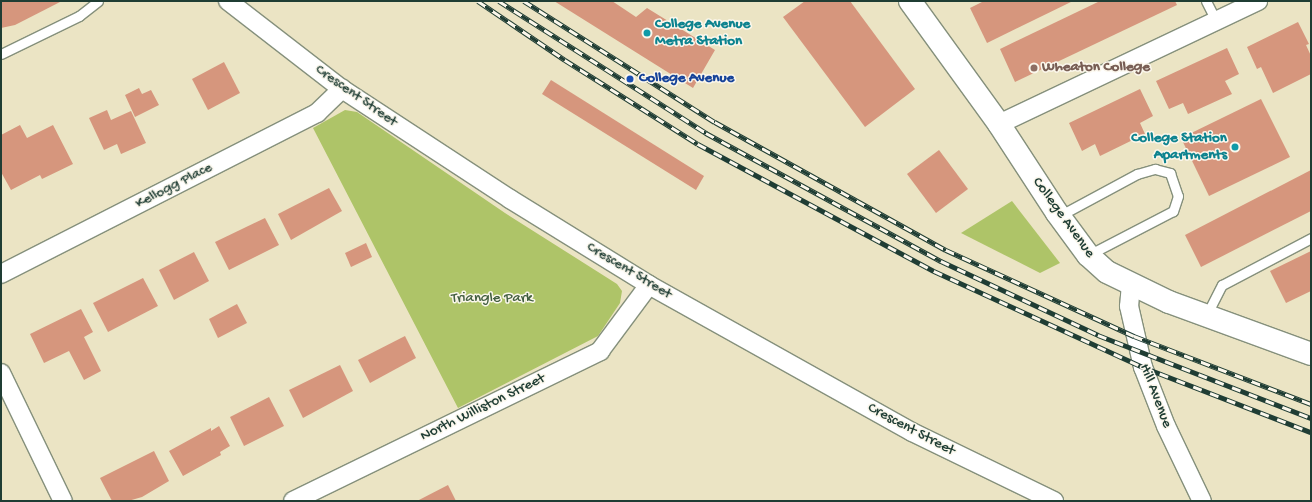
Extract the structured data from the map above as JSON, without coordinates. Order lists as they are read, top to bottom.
{
  "streets": {
    "street": [
      "Crescent Street",
      "Kellogg Place",
      "College Avenue",
      "Hill Avenue",
      "North Williston Street"
    ]
  },
  "crossings": [
    ["Crescent Street", "Kellogg Place"],
    ["Crescent Street", "North Williston Street"],
    ["College Avenue", "Hill Avenue"]
  ],
  "parks": ["Triangle Park"],
  "places": [
    "College Avenue Metra Station",
    "Wheaton College",
    "College Avenue",
    "College Station Apartments"
  ]
}
